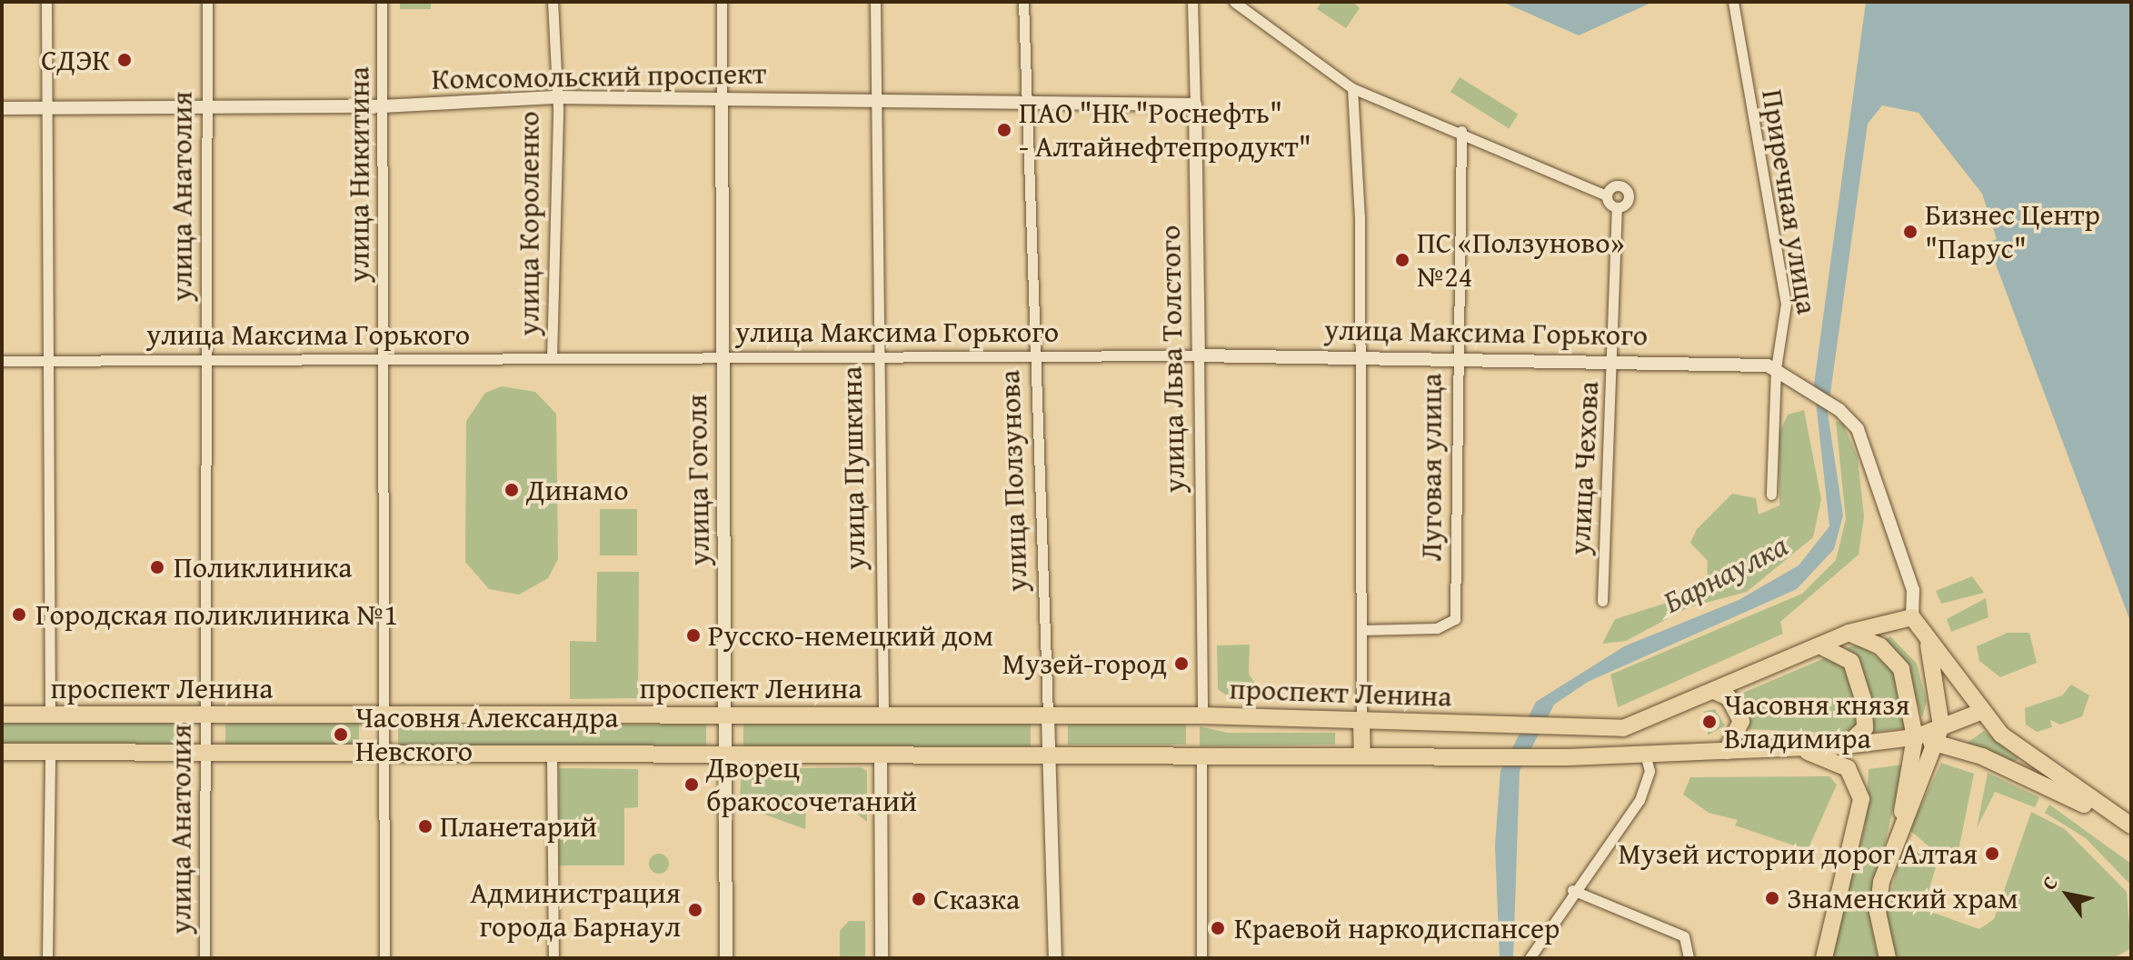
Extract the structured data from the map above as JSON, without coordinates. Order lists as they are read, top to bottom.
{
  "streets": {
    "main road": ["проспект Ленина"],
    "street": [
      "Комсомольский проспект",
      "улица Никитина",
      "улица Анатолия",
      "Приречная улица",
      "улица Короленко",
      "улица Максима Горького",
      "улица Льва Толстого",
      "Луговая улица",
      "улица Пушкина",
      "улица Чехова",
      "улица Гоголя",
      "улица Ползунова"
    ]
  },
  "crossings": [
    ["Комсомольский проспект", "улица Никитина"],
    ["Комсомольский проспект", "улица Анатолия"],
    ["Комсомольский проспект", "улица Короленко"],
    ["Комсомольский проспект", "улица Льва Толстого"],
    ["Комсомольский проспект", "улица Пушкина"],
    ["Комсомольский проспект", "улица Гоголя"],
    ["Комсомольский проспект", "улица Ползунова"],
    ["улица Никитина", "улица Максима Горького"],
    ["улица Никитина", "проспект Ленина"],
    ["улица Анатолия", "улица Максима Горького"],
    ["улица Анатолия", "проспект Ленина"],
    ["Приречная улица", "улица Максима Горького"],
    ["улица Короленко", "улица Максима Горького"],
    ["улица Максима Горького", "улица Льва Толстого"],
    ["улица Максима Горького", "Луговая улица"],
    ["улица Максима Горького", "улица Пушкина"],
    ["улица Максима Горького", "улица Чехова"],
    ["улица Максима Горького", "улица Гоголя"],
    ["улица Максима Горького", "улица Ползунова"],
    ["улица Максима Горького", "проспект Ленина"],
    ["улица Льва Толстого", "проспект Ленина"],
    ["улица Пушкина", "проспект Ленина"],
    ["улица Гоголя", "проспект Ленина"],
    ["улица Ползунова", "проспект Ленина"]
  ],
  "water": ["Барнаулка"],
  "places": [
    "СДЭК",
    "ПАО \"НК \"Роснефть\" - Алтайнефтепродукт\"",
    "Бизнес Центр \"Парус\"",
    "ПС «Ползуново» №24",
    "Динамо",
    "Поликлиника",
    "Городская поликлиника №1",
    "Русско-немецкий дом",
    "Музей-город",
    "Часовня князя Владимира",
    "Часовня Александра Невского",
    "Дворец бракосочетаний",
    "Планетарий",
    "Музей истории дорог Алтая",
    "Знаменский храм",
    "Сказка",
    "Администрация города Барнаул",
    "Краевой наркодиспансер"
  ],
  "north": "top left"
}
